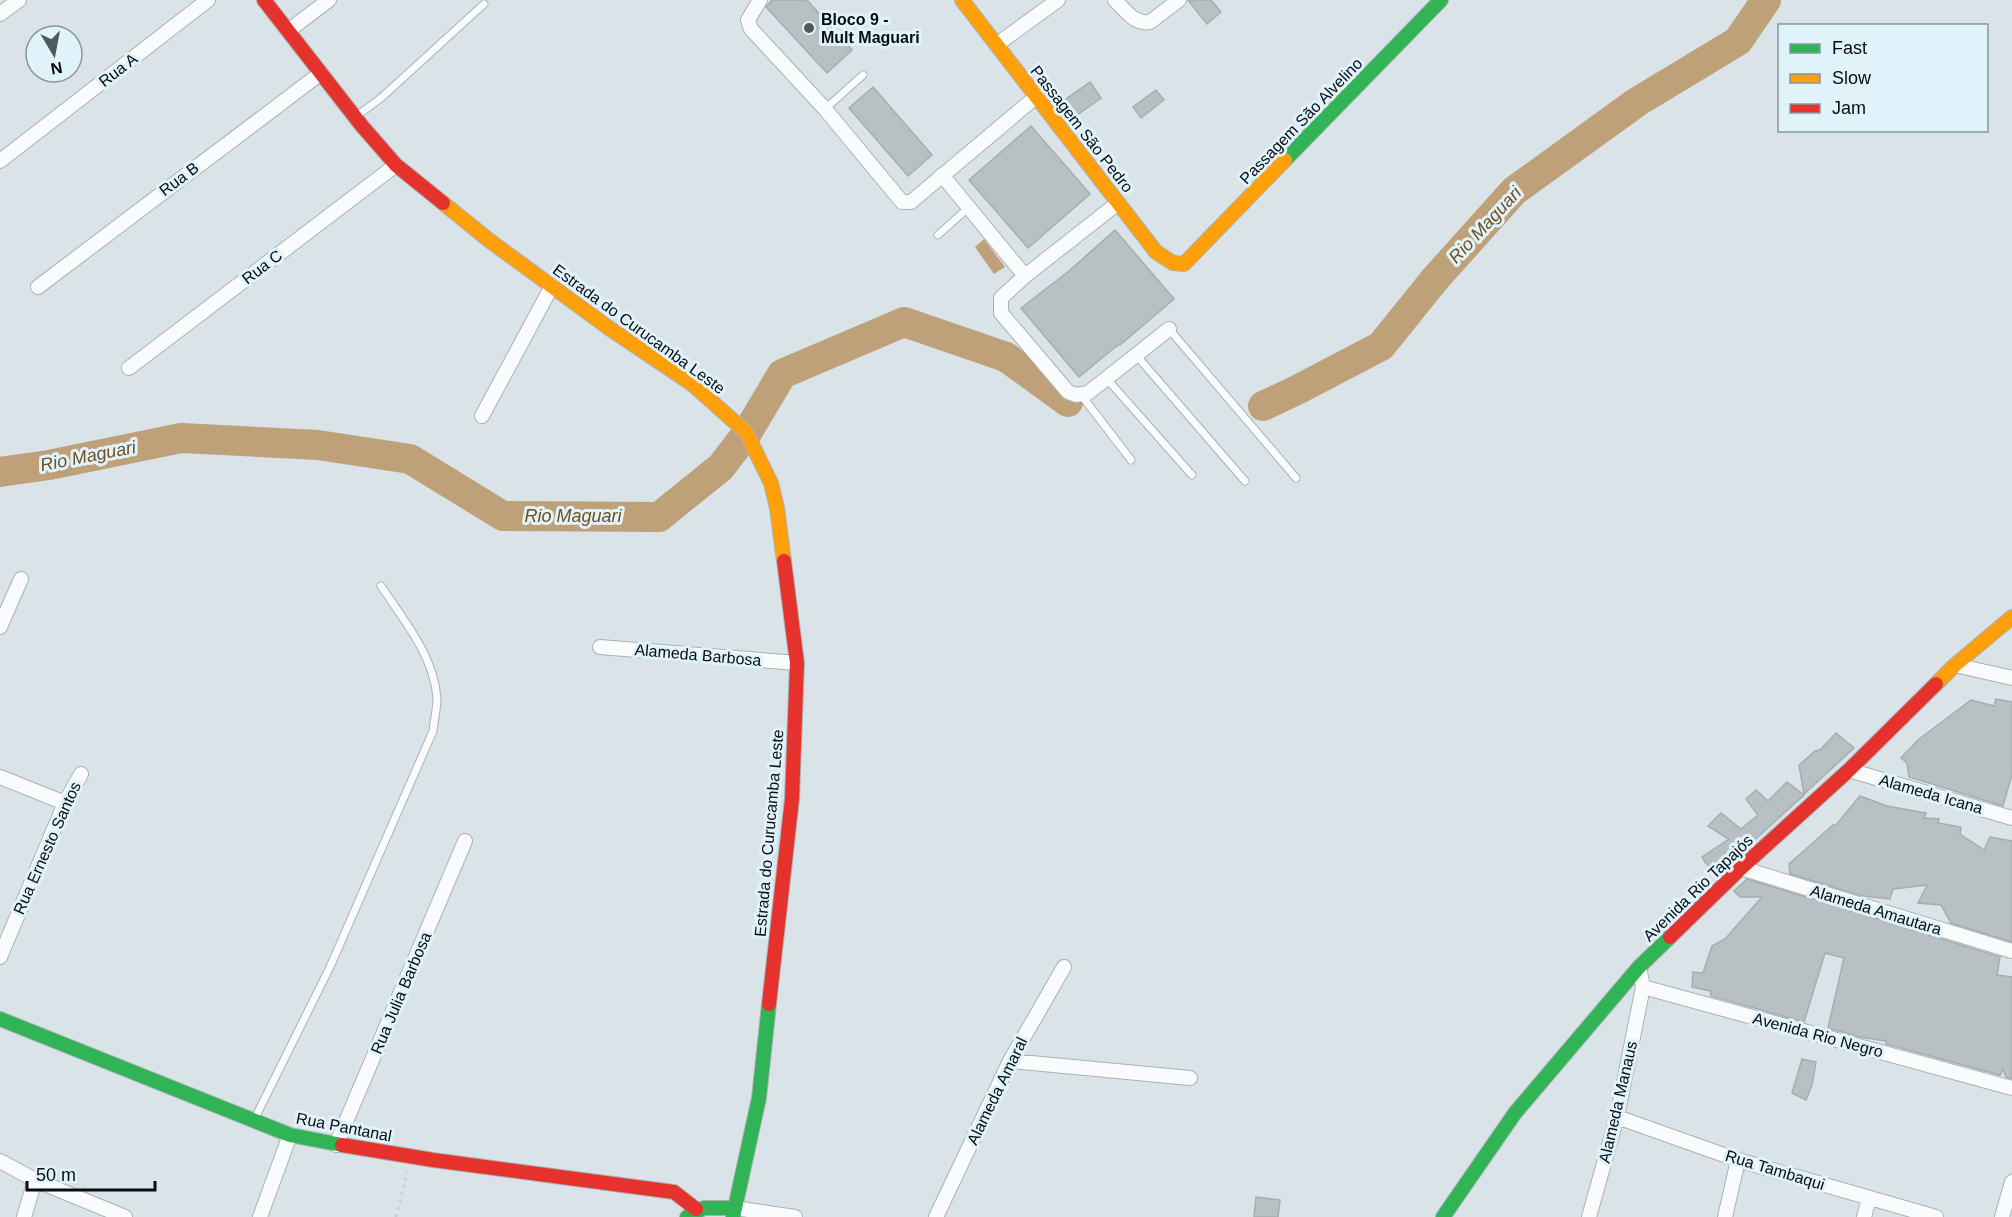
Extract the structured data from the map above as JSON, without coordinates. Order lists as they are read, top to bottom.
{
  "streets": {
    "street": [
      "Rua A",
      "Passagem São Alvelino",
      "Passagem São Pedro",
      "Rua B",
      "Rua C",
      "Estrada do Curucamba Leste",
      "Alameda Barbosa",
      "Alameda Icana",
      "Rua Ernesto Santos",
      "Avenida Rio Tapajós",
      "Alameda Amautara",
      "Rua Julia Barbosa",
      "Avenida Rio Negro",
      "Alameda Amaral",
      "Alameda Manaus",
      "Rua Pantanal",
      "Rua Tambaqui"
    ]
  },
  "crossings": [
    ["Passagem São Alvelino", "Passagem São Pedro"],
    ["Rua B", "Estrada do Curucamba Leste"],
    ["Rua C", "Estrada do Curucamba Leste"],
    ["Estrada do Curucamba Leste", "Alameda Barbosa"],
    ["Alameda Icana", "Avenida Rio Tapajós"],
    ["Avenida Rio Tapajós", "Alameda Amautara"],
    ["Rua Julia Barbosa", "Rua Pantanal"],
    ["Avenida Rio Negro", "Alameda Manaus"],
    ["Alameda Manaus", "Rua Tambaqui"]
  ],
  "water": ["Rio Maguari"],
  "places": ["Bloco 9 - Mult Maguari"],
  "legend": ["Fast", "Slow", "Jam"],
  "scale_bar": "50 m",
  "north": "bottom"
}
